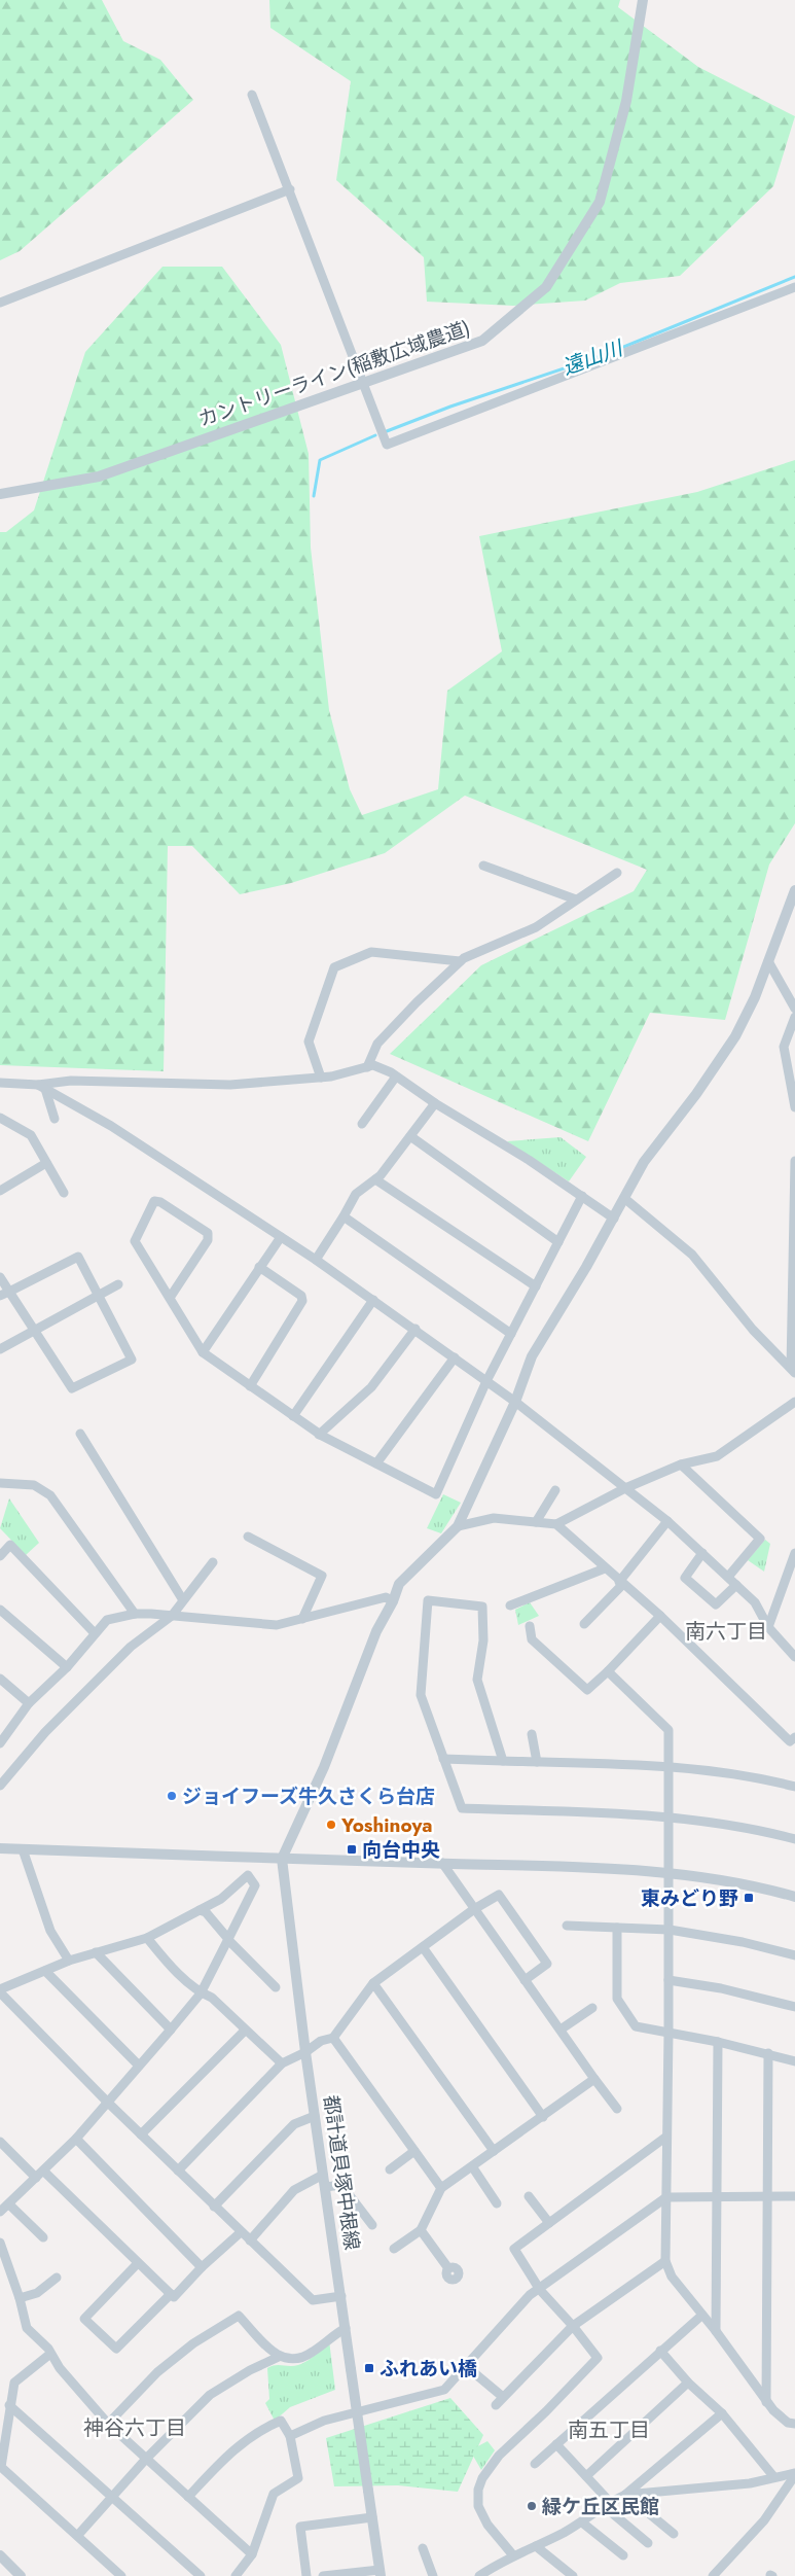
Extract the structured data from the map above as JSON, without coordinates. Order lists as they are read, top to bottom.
{
  "streets": {
    "street": ["カントリーライン(稲敷広域農道)", "都計道貝塚中根線"]
  },
  "districts": ["南六丁目", "神谷六丁目", "南五丁目"],
  "water": ["遠山川"],
  "places": {
    "other": ["ジョイフーズ牛久さくら台店", "Yoshinoya", "緑ケ丘区民館"],
    "transit": ["向台中央", "東みどり野", "ふれあい橋"]
  }
}
